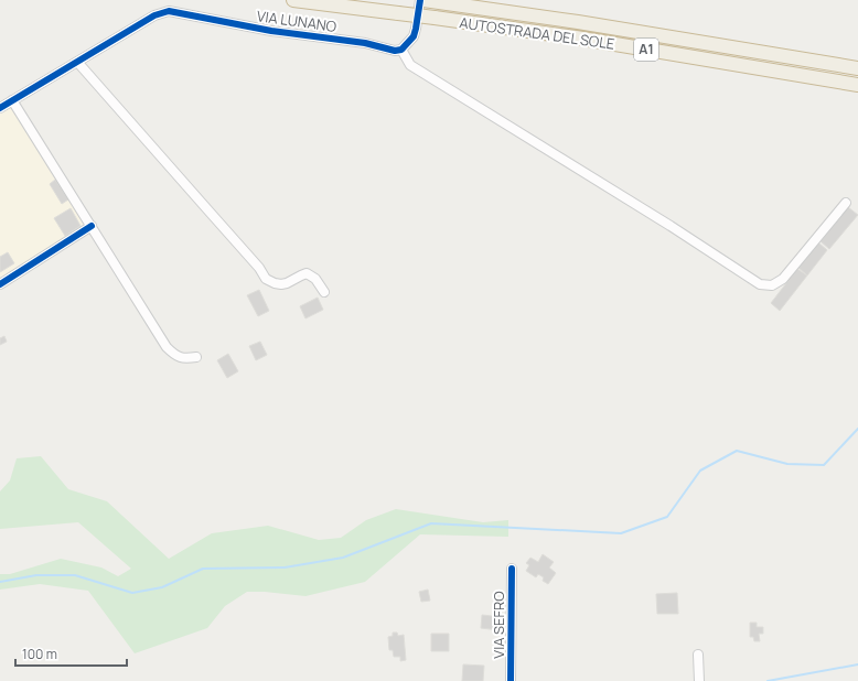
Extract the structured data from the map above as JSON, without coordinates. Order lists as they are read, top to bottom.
{
  "streets": {
    "highway": ["AUTOSTRADA DEL SOLE", "A1"],
    "street": ["VIA LUNANO", "VIA SEFRO"]
  },
  "scale_bar": "100 m"
}
